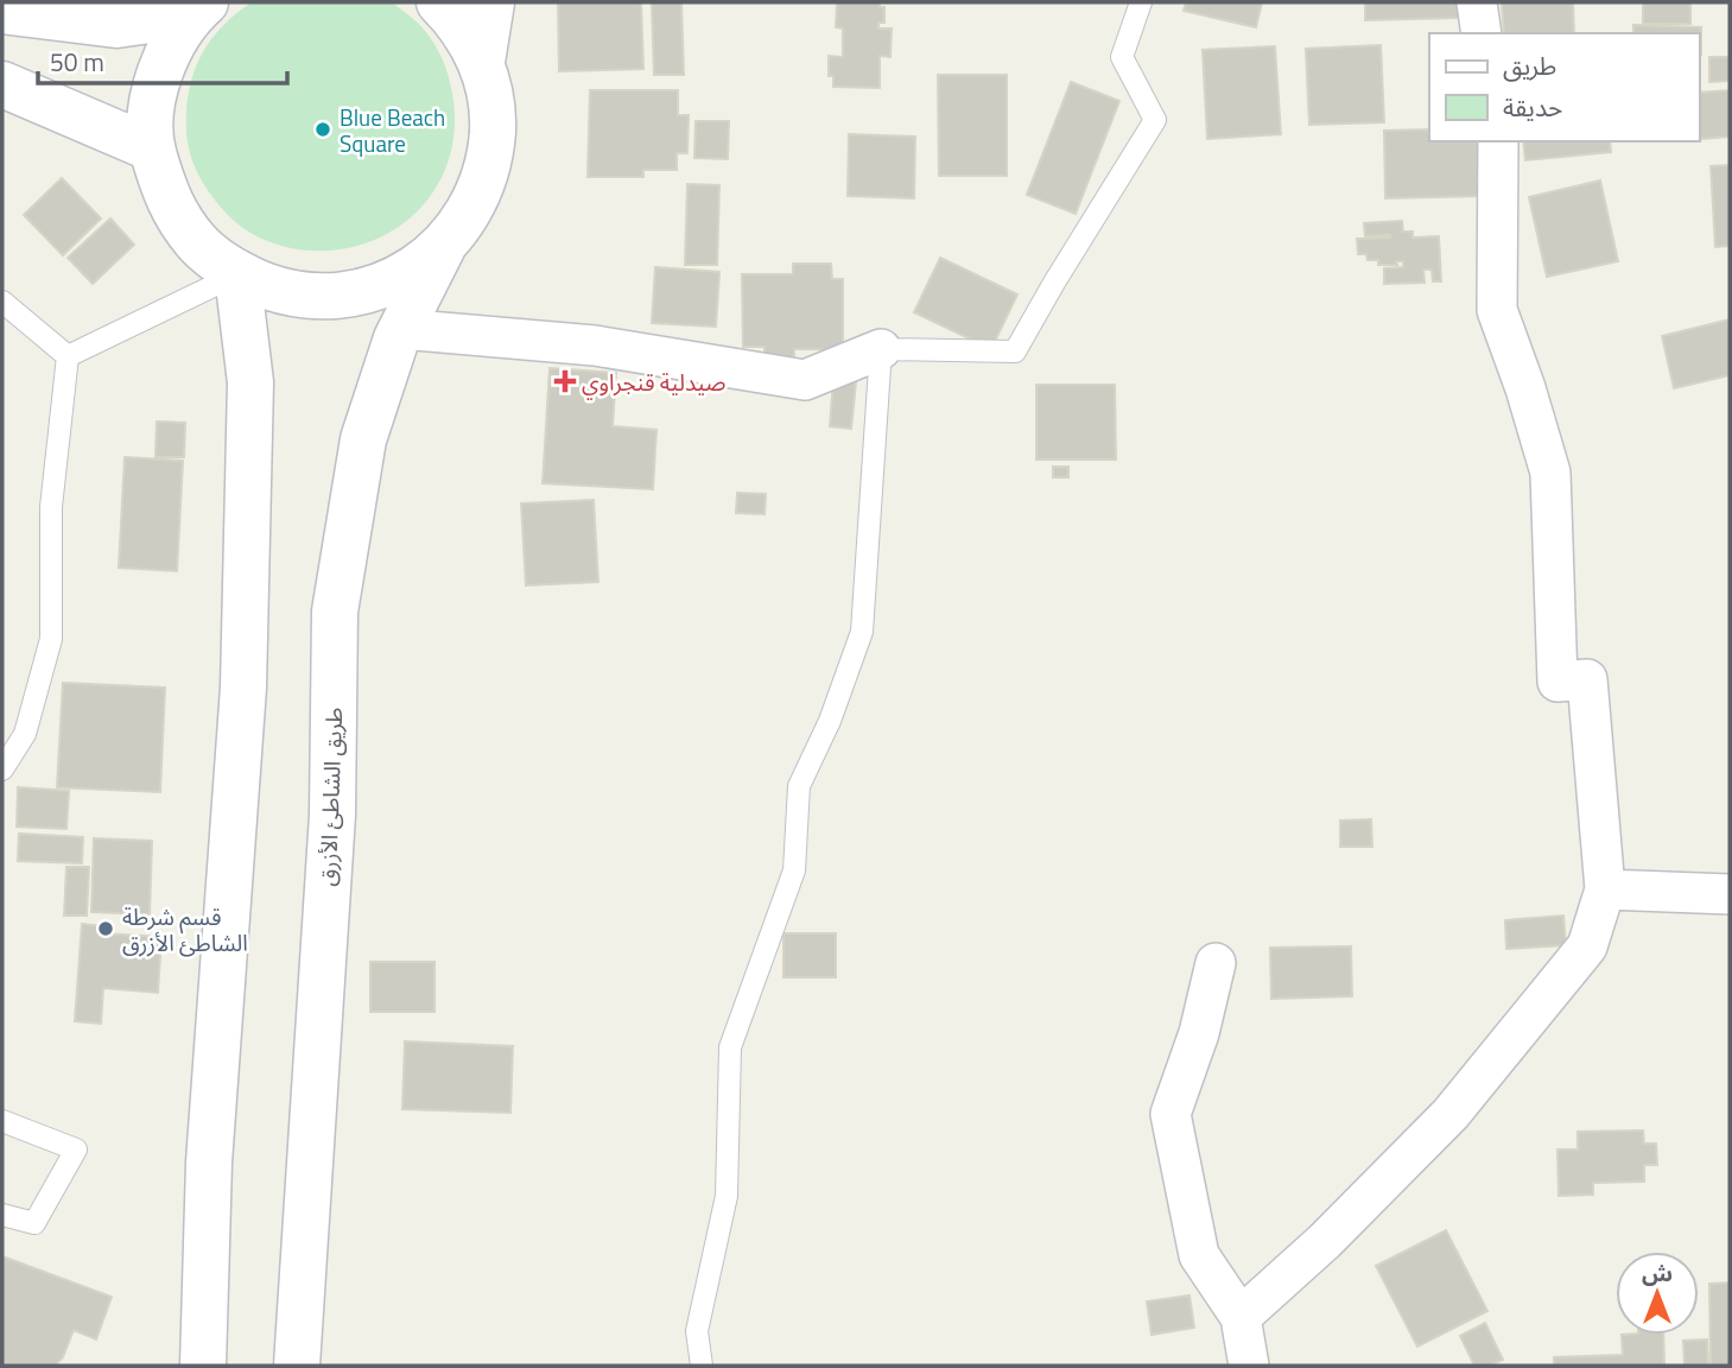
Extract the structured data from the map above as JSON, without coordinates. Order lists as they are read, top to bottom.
{
  "streets": {
    "main road": ["طريق الشاطئ الأزرق"]
  },
  "places": {
    "other": ["Blue Beach Square", "قسم شرطة الشاطئ الأزرق"],
    "health": ["صيدلية قنجراوي"]
  },
  "legend": ["طريق", "حديقة"],
  "scale_bar": "50 m",
  "north": "top"
}
